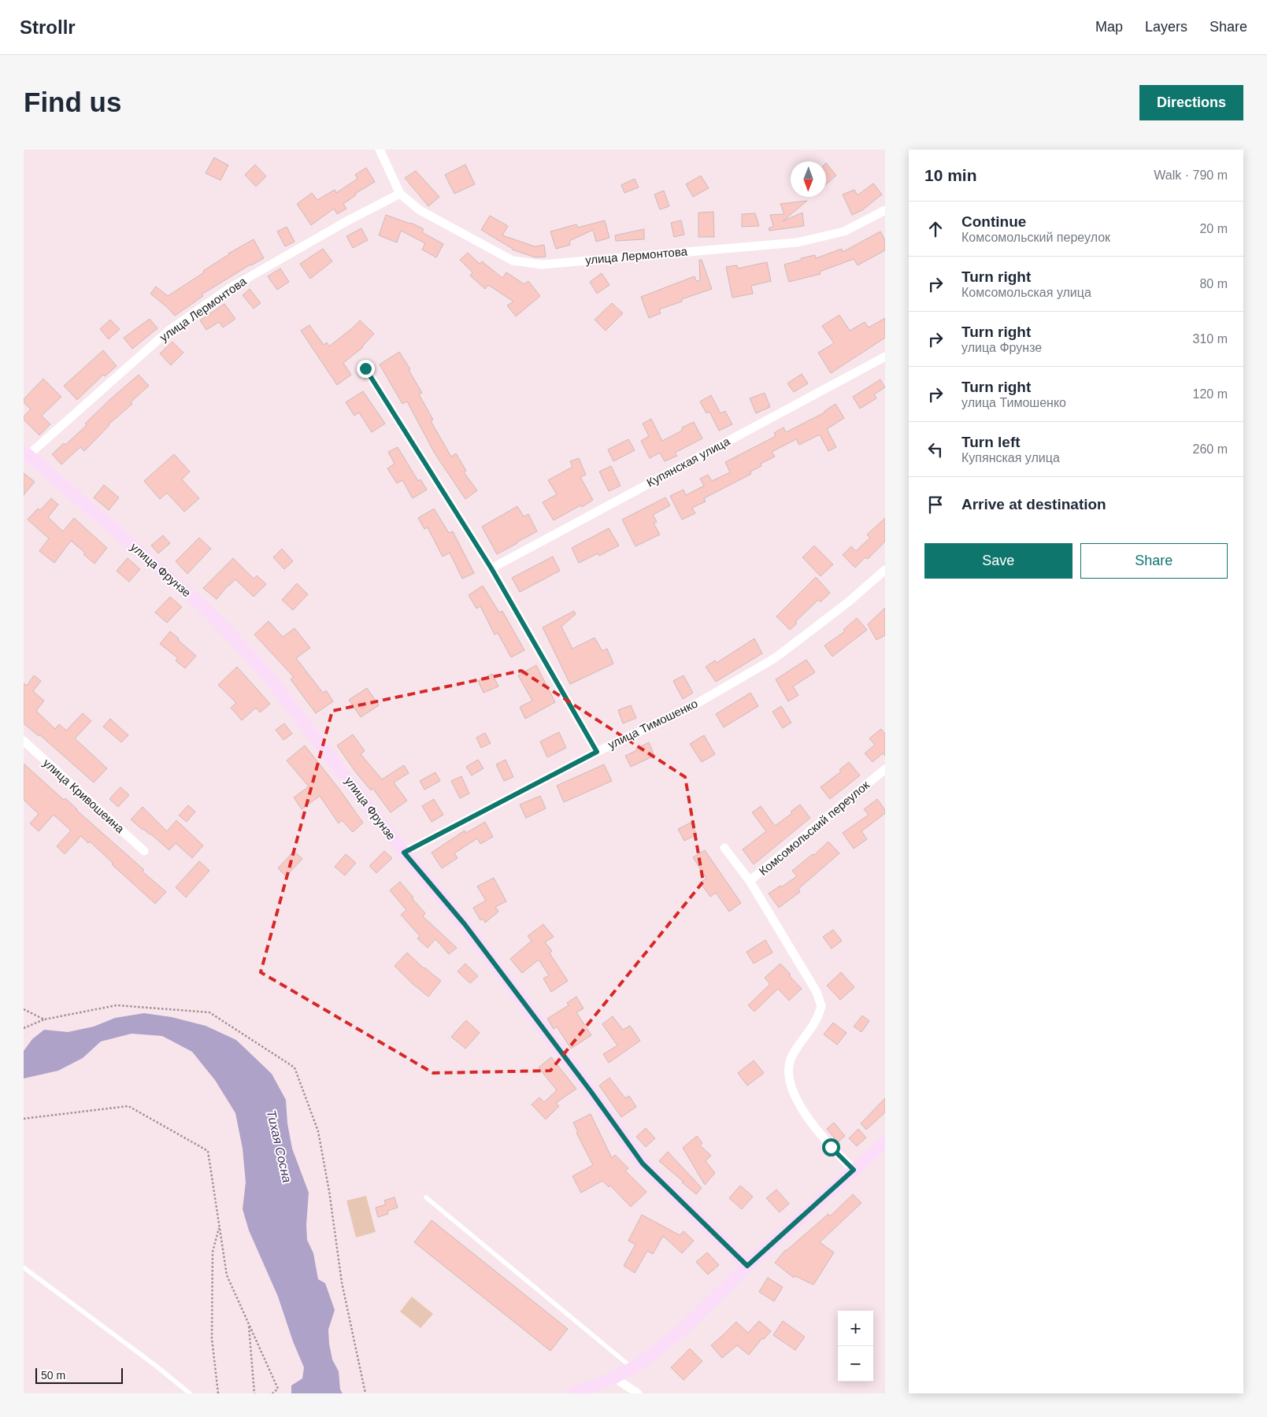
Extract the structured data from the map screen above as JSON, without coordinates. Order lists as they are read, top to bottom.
{
  "streets": {
    "street": [
      "улица Лермонтова",
      "Купянская улица",
      "улица Фрунзе",
      "улица Тимошенко",
      "улица Кривошеина",
      "Комсомольский переулок"
    ]
  },
  "crossings": [
    ["улица Лермонтова", "улица Фрунзе"],
    ["улица Фрунзе", "улица Тимошенко"]
  ],
  "water": ["Тихая Сосна"],
  "scale_bar": "50 m",
  "north": "bottom",
  "page": {
    "header": "Strollr",
    "nav": ["Map", "Layers", "Share"],
    "buttons": [
      "Directions",
      ["Save", "Share"]
    ],
    "title": "Find us",
    "heading": ["10 min", "Walk · 790 m"],
    "list": [
      ["Continue", "Комсомольский переулок", "20 m"],
      ["Turn right", "Комсомольская улица", "80 m"],
      ["Turn right", "улица Фрунзе", "310 m"],
      ["Turn right", "улица Тимошенко", "120 m"],
      ["Turn left", "Купянская улица", "260 m"],
      "Arrive at destination"
    ],
    "map_buttons": ["+", "−"],
    "scale": "50 m"
  }
}
